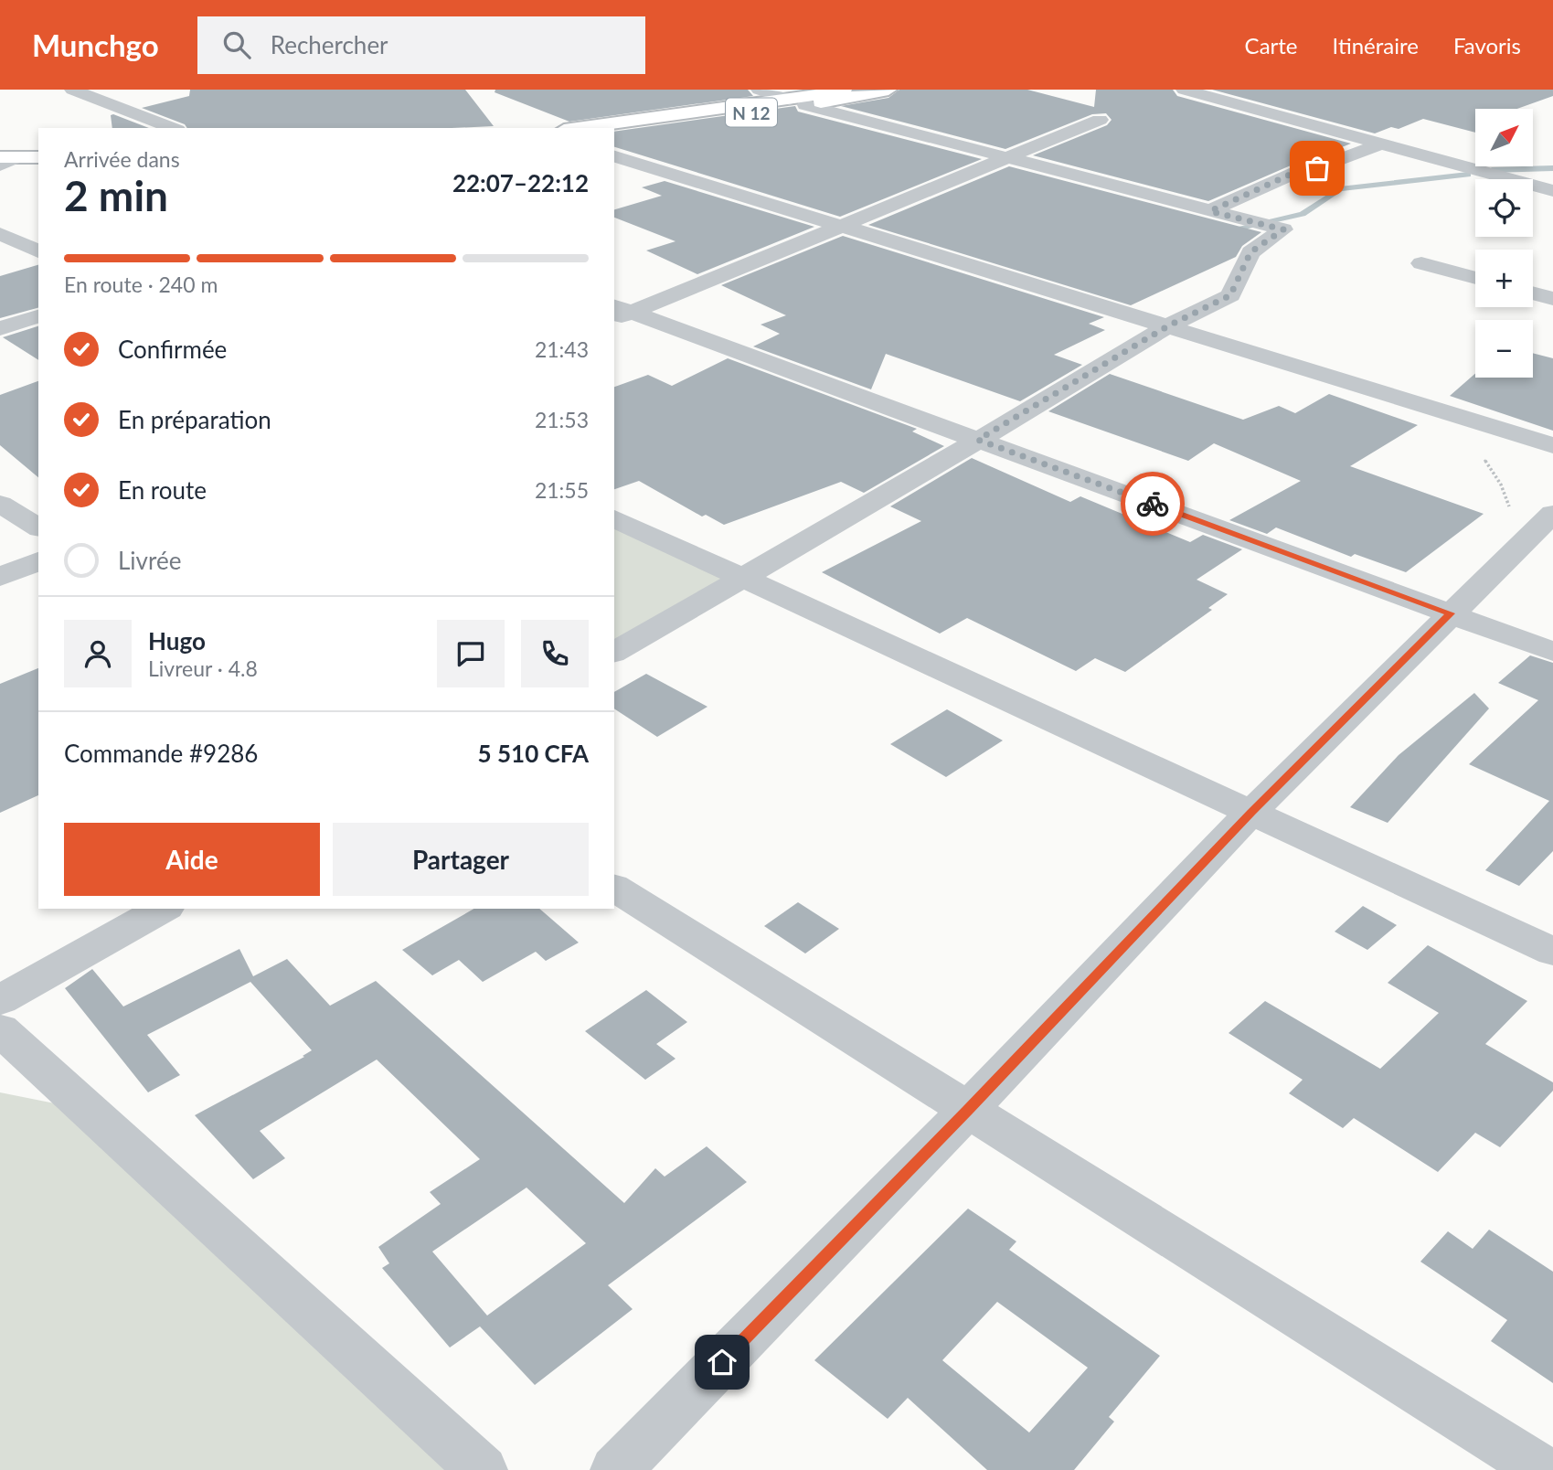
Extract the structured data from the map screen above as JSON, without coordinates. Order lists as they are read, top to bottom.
{
  "streets": {
    "main road": ["N 12"]
  },
  "north": "top right",
  "page": {
    "header": "Munchgo",
    "search": "Rechercher",
    "nav": ["Carte", "Itinéraire", "Favoris"],
    "map_buttons": ["+", "−"],
    "heading": ["2 min", "Arrivée dans", "22:07–22:12"],
    "panel": [
      "Hugo",
      "Livreur · 4.8",
      "Commande #9286",
      "5 510 CFA"
    ],
    "bar": "En route · 240 m",
    "list": [
      ["Confirmée", "21:43"],
      ["En préparation", "21:53"],
      ["En route", "21:55"],
      "Livrée"
    ],
    "buttons": ["Aide", "Partager"]
  }
}
